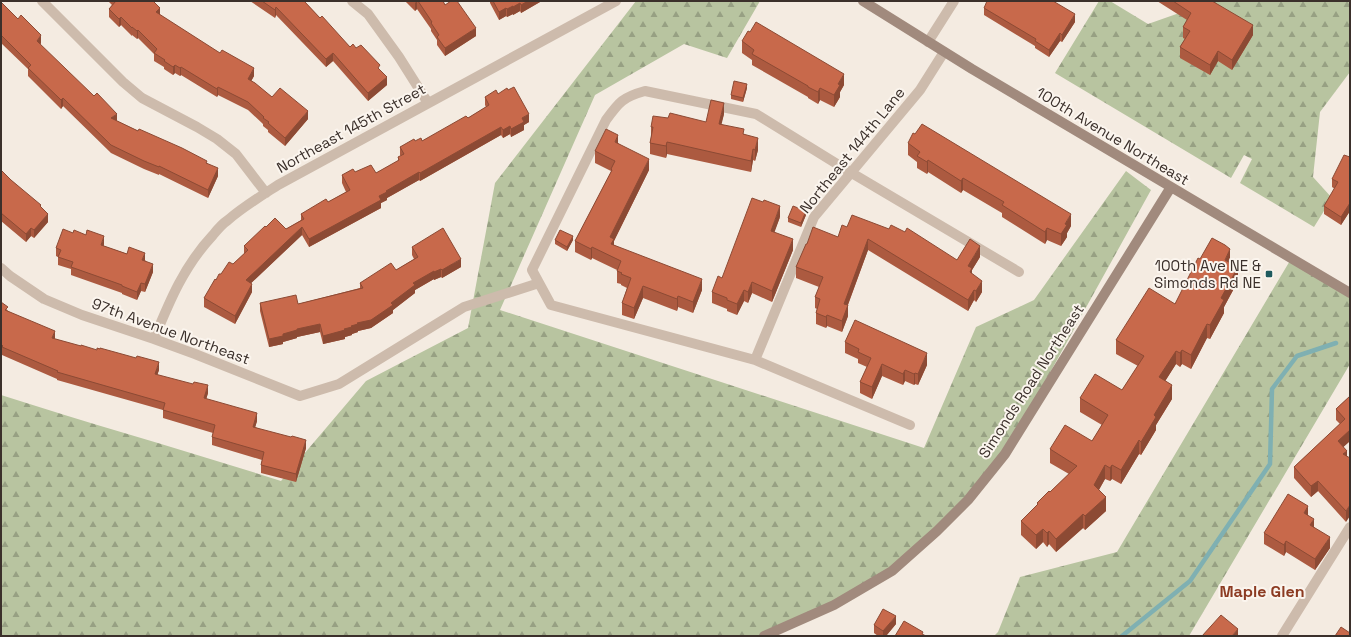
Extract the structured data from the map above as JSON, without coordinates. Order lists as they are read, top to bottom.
{
  "streets": {
    "main road": ["100th Avenue Northeast", "Simonds Road Northeast"],
    "street": ["Northeast 145th Street", "Northeast 144th Lane", "97th Avenue Northeast"]
  },
  "crossings": [
    ["Northeast 145th Street", "97th Avenue Northeast"],
    ["100th Avenue Northeast", "Northeast 144th Lane"],
    ["100th Avenue Northeast", "Simonds Road Northeast"]
  ],
  "districts": ["Maple Glen"],
  "places": {
    "transit": ["100th Ave NE & Simonds Rd NE"]
  }
}
